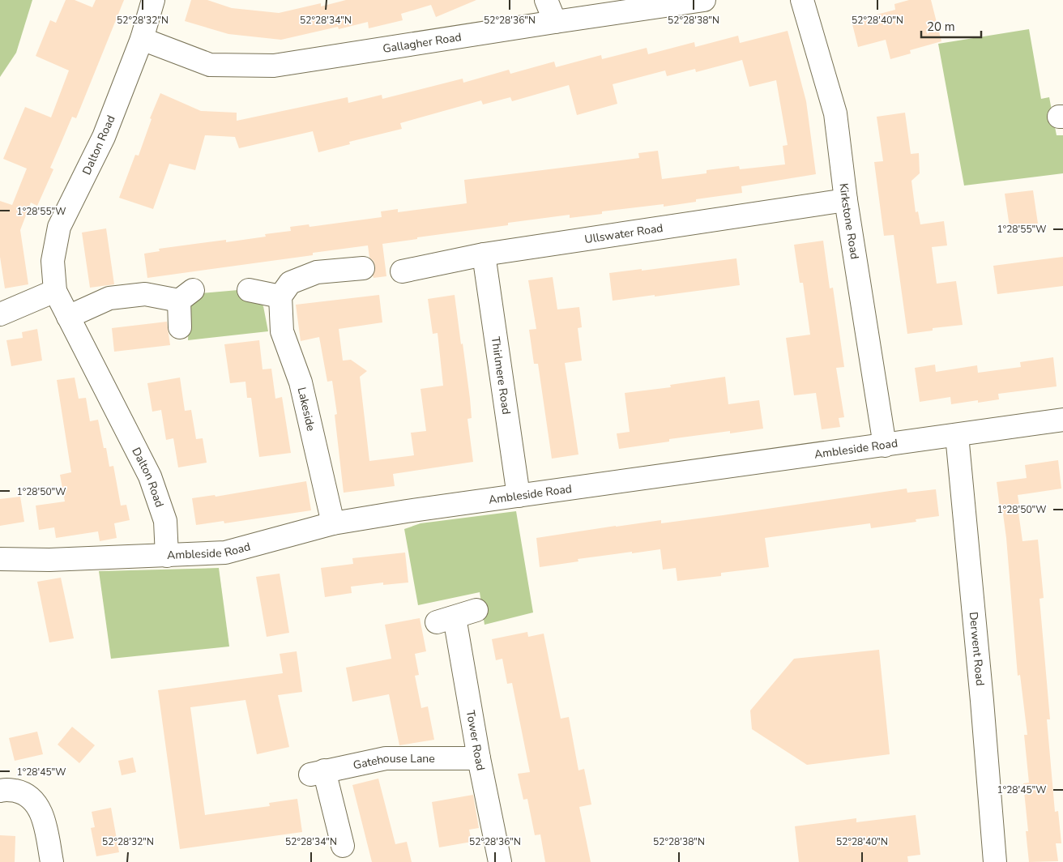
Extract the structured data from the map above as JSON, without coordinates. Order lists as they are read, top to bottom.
{
  "streets": {
    "street": [
      "Gallagher Road",
      "Dalton Road",
      "Kirkstone Road",
      "Ullswater Road",
      "Thirlmere Road",
      "Lakeside",
      "Ambleside Road",
      "Derwent Road",
      "Tower Road",
      "Gatehouse Lane"
    ]
  },
  "crossings": [
    ["Gallagher Road", "Dalton Road"],
    ["Dalton Road", "Ambleside Road"],
    ["Kirkstone Road", "Ullswater Road"],
    ["Kirkstone Road", "Ambleside Road"],
    ["Ullswater Road", "Thirlmere Road"],
    ["Thirlmere Road", "Ambleside Road"],
    ["Lakeside", "Ambleside Road"],
    ["Ambleside Road", "Derwent Road"],
    ["Tower Road", "Gatehouse Lane"]
  ],
  "scale_bar": "20 m",
  "coordinates": [
    "52°28'32\"N",
    "52°28'34\"N",
    "52°28'36\"N",
    "52°28'38\"N",
    "52°28'40\"N",
    "1°28'55\"W",
    "1°28'50\"W",
    "1°28'45\"W"
  ]
}
